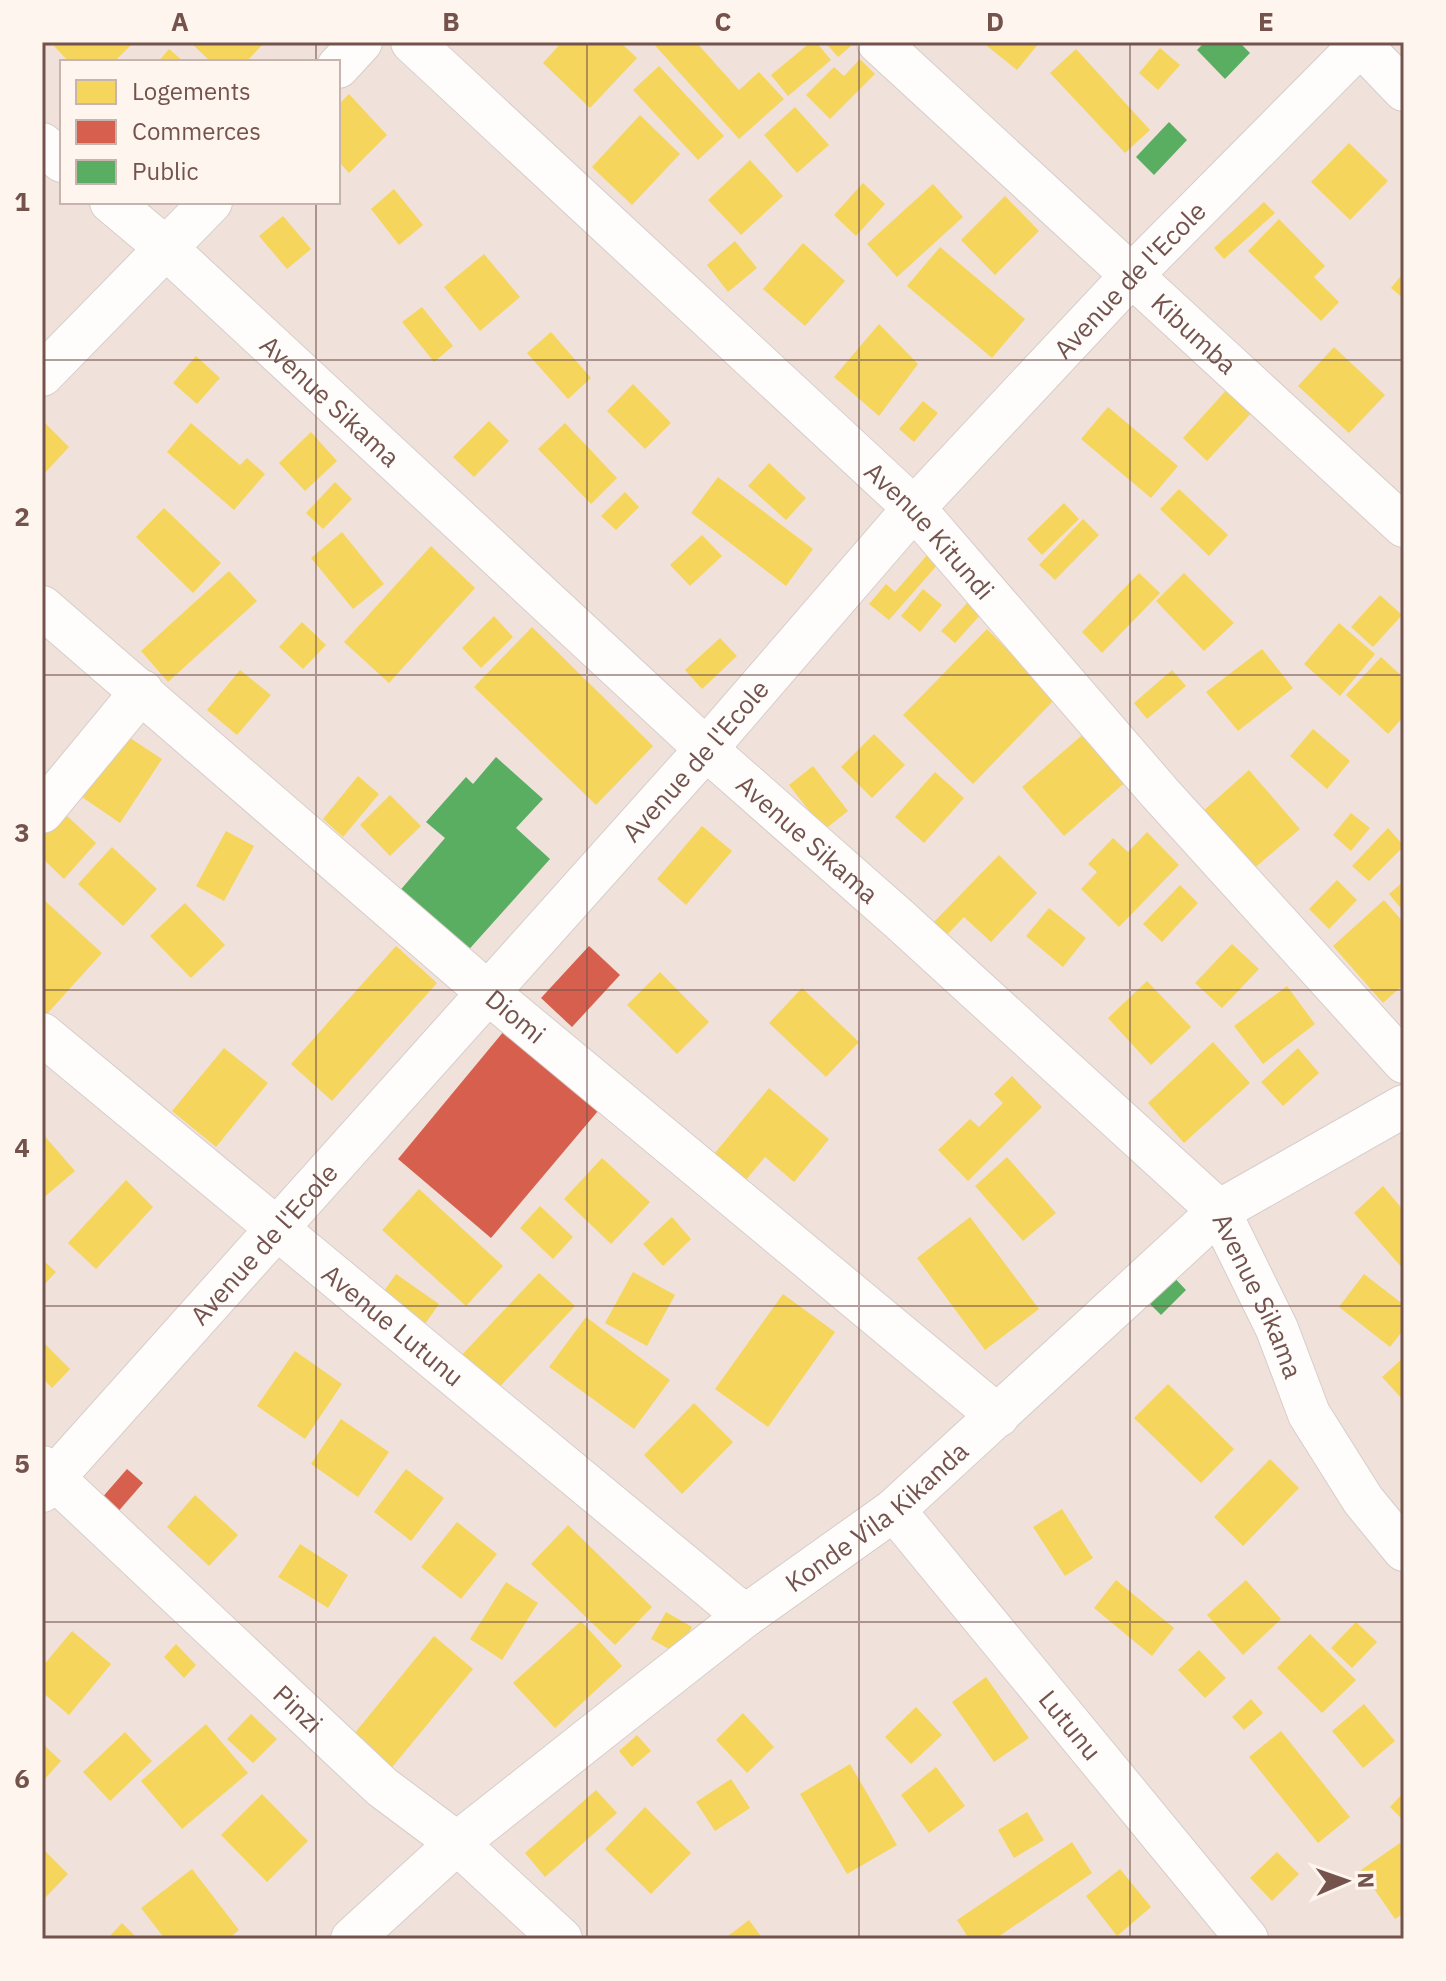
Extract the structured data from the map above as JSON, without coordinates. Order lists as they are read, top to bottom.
{
  "streets": {
    "street": [
      "Avenue de l'Ecole",
      "Kibumba",
      "Avenue Sikama",
      "Avenue Kitundi",
      "Diomi",
      "Avenue Lutunu",
      "Konde Vila Kikanda",
      "Pinzi",
      "Lutunu"
    ]
  },
  "crossings": [
    ["Avenue de l'Ecole", "Kibumba"],
    ["Avenue de l'Ecole", "Avenue Sikama"],
    ["Avenue de l'Ecole", "Avenue Kitundi"],
    ["Avenue de l'Ecole", "Diomi"],
    ["Avenue de l'Ecole", "Avenue Lutunu"],
    ["Avenue de l'Ecole", "Pinzi"],
    ["Avenue Sikama", "Konde Vila Kikanda"],
    ["Diomi", "Konde Vila Kikanda"],
    ["Avenue Lutunu", "Konde Vila Kikanda"],
    ["Konde Vila Kikanda", "Pinzi"],
    ["Konde Vila Kikanda", "Lutunu"]
  ],
  "legend": ["Logements", "Commerces", "Public"],
  "north": "right",
  "grid": {
    "columns": [
      "A",
      "B",
      "C",
      "D",
      "E"
    ],
    "rows": [
      "1",
      "2",
      "3",
      "4",
      "5",
      "6"
    ]
  }
}
